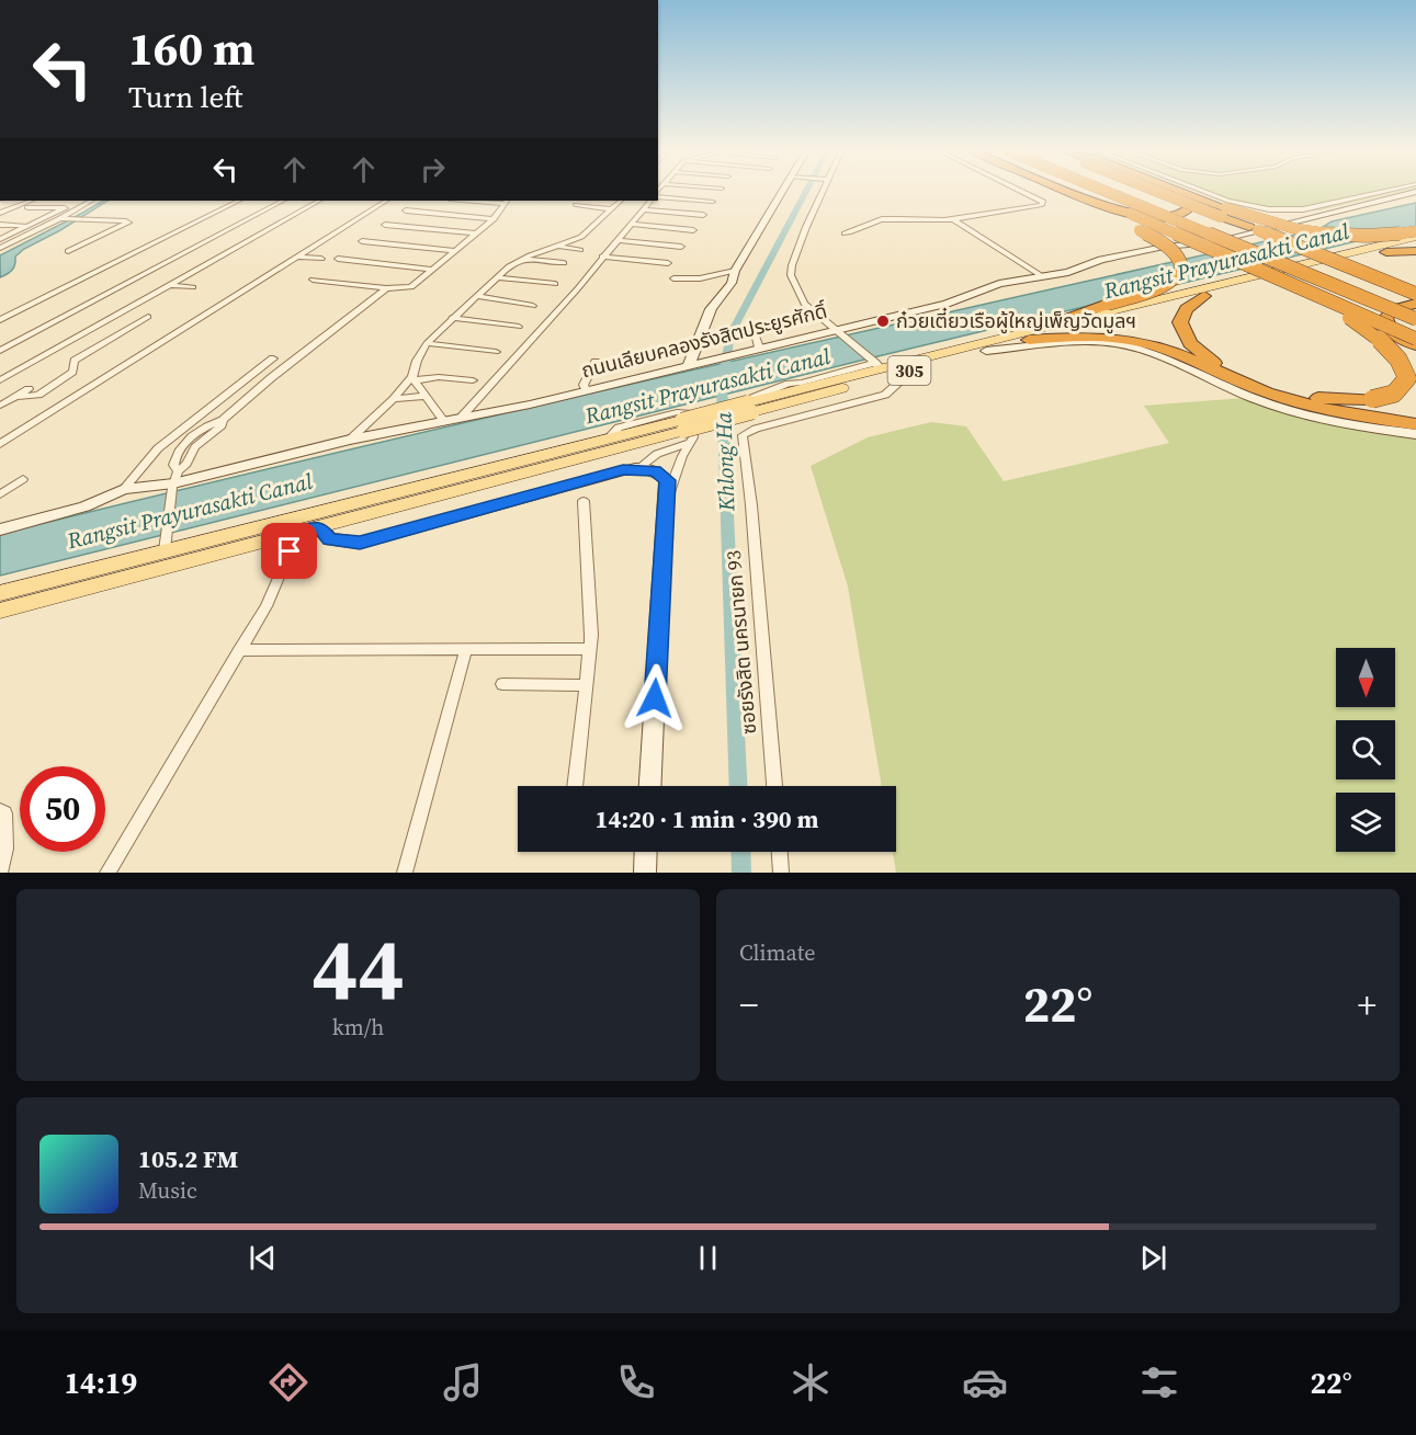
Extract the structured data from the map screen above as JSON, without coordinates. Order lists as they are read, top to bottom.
{
  "streets": {
    "main road": ["305"],
    "street": ["ถนนเลียบคลองรังสิตประยูรศักดิ์", "ซอยรังสิต นครนายก 93"]
  },
  "water": ["Rangsit Prayurasakti Canal", "Khlong Ha"],
  "places": ["ก๋วยเตี๋ยวเรือผู้ใหญ่เพ็ญวัดมูลฯ"],
  "north": "bottom",
  "page": {
    "turn": ["160 m", "Turn left"],
    "limit": "50",
    "trip": "14:20 · 1 min · 390 m",
    "tile": [
      ["44", "km/h"],
      "Climate"
    ],
    "heat": ["−", "22°", "+"],
    "song": ["105.2 FM", "Music"],
    "tabs": ["14:19", "22°"]
  }
}
